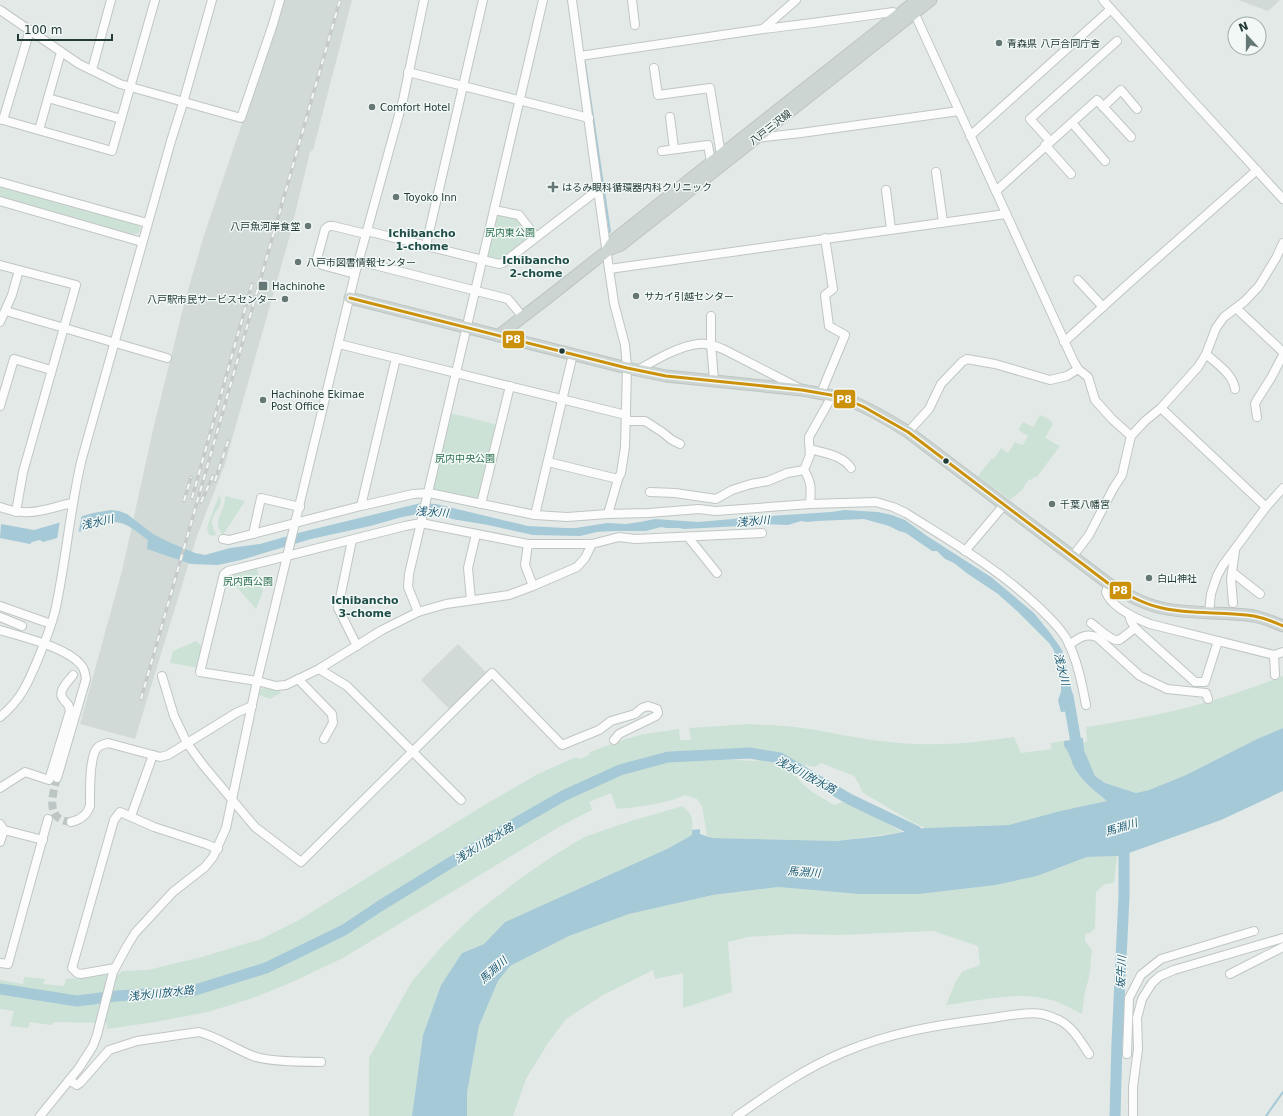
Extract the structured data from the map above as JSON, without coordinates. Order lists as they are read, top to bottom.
{
  "streets": {
    "main road": ["八戸三沢線"]
  },
  "districts": ["Ichibancho 1-chome", "Ichibancho 2-chome", "Ichibancho 3-chome"],
  "water": [
    "浅水川",
    "浅水川放水路",
    "馬淵川",
    "坂牛川"
  ],
  "parks": ["尻内東公園", "尻内中央公園", "尻内西公園"],
  "places": {
    "other": [
      "青森県 八戸合同庁舎",
      "Comfort Hotel",
      "Toyoko Inn",
      "八戸魚河岸食堂",
      "八戸市図書情報センター",
      "サカイ引越センター",
      "八戸駅市民サービスセンター",
      "Hachinohe Ekimae Post Office",
      "千葉八幡宮",
      "白山神社"
    ],
    "health": ["はるみ眼科循環器内科クリニック"],
    "transit": ["Hachinohe"]
  },
  "lines": ["transit line P8"],
  "scale_bar": "100 m",
  "north": "top"
}
